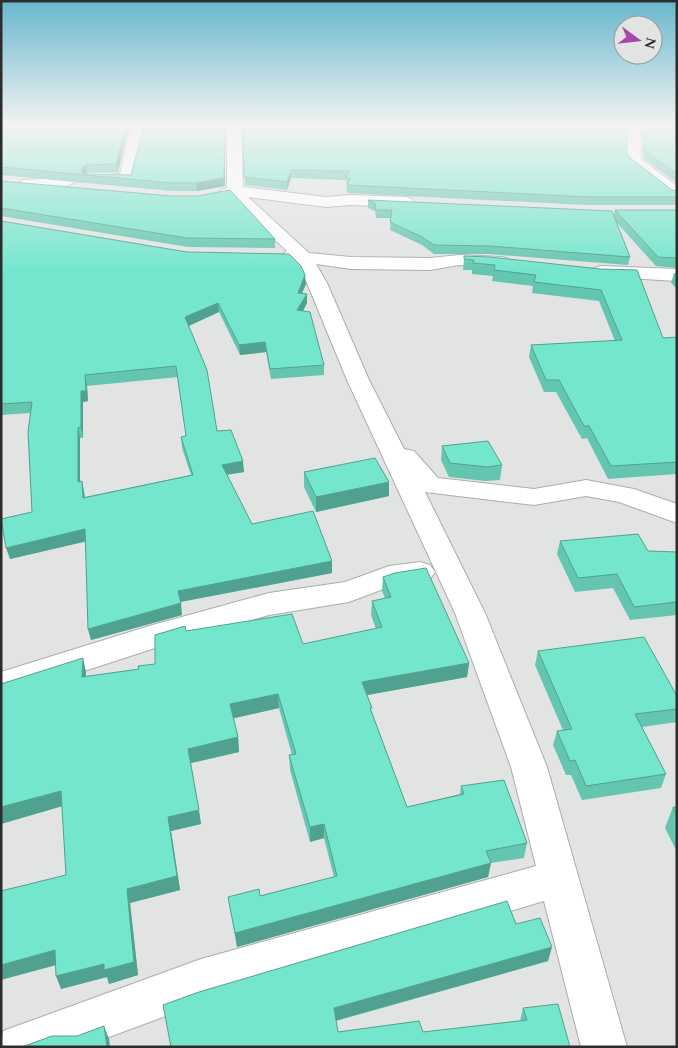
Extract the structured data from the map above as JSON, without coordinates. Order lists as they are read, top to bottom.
{
  "north": "right"
}
